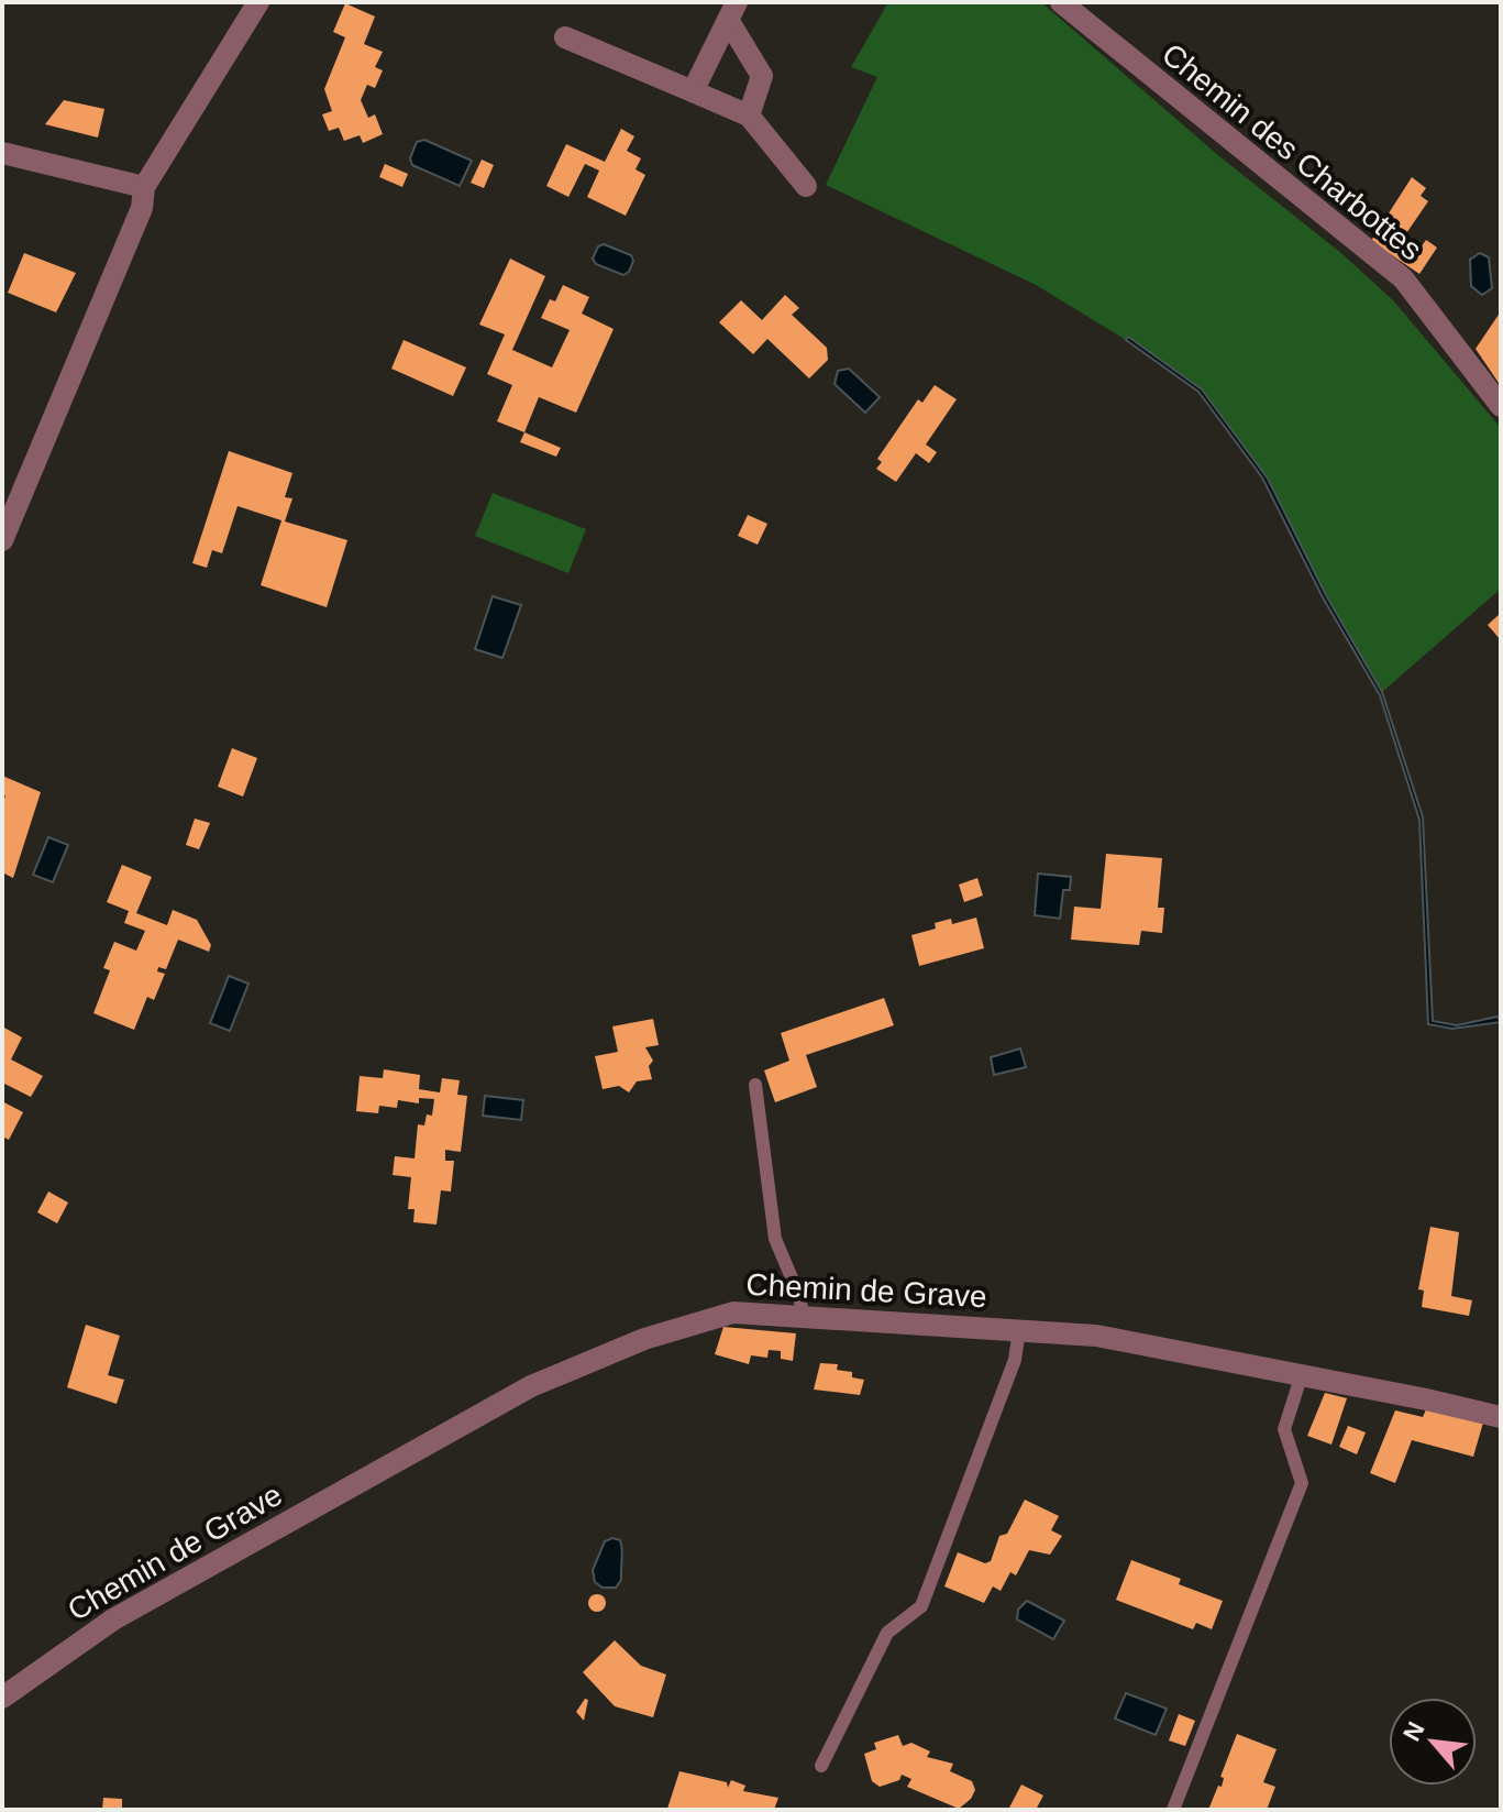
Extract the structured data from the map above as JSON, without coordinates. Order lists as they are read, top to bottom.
{
  "streets": {
    "street": ["Chemin des Charbottes", "Chemin de Grave"]
  },
  "north": "top left"
}
